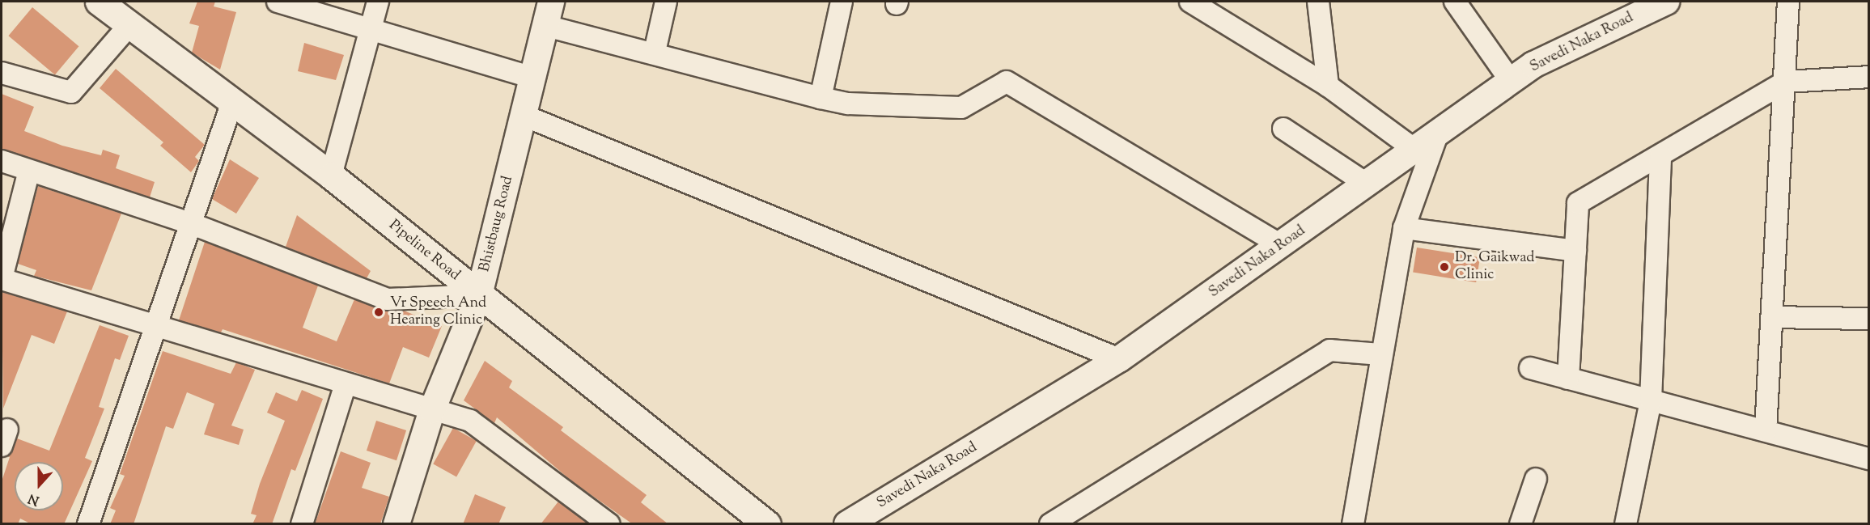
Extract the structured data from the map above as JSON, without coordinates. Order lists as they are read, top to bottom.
{
  "streets": {
    "main road": ["Pipeline Road"],
    "street": ["Savedi Naka Road", "Bhistbaug Road"]
  },
  "crossings": [
    ["Bhistbaug Road", "Pipeline Road"]
  ],
  "places": ["Dr. Gaikwad Clinic", "Vr Speech And Hearing Clinic"],
  "north": "bottom"
}
